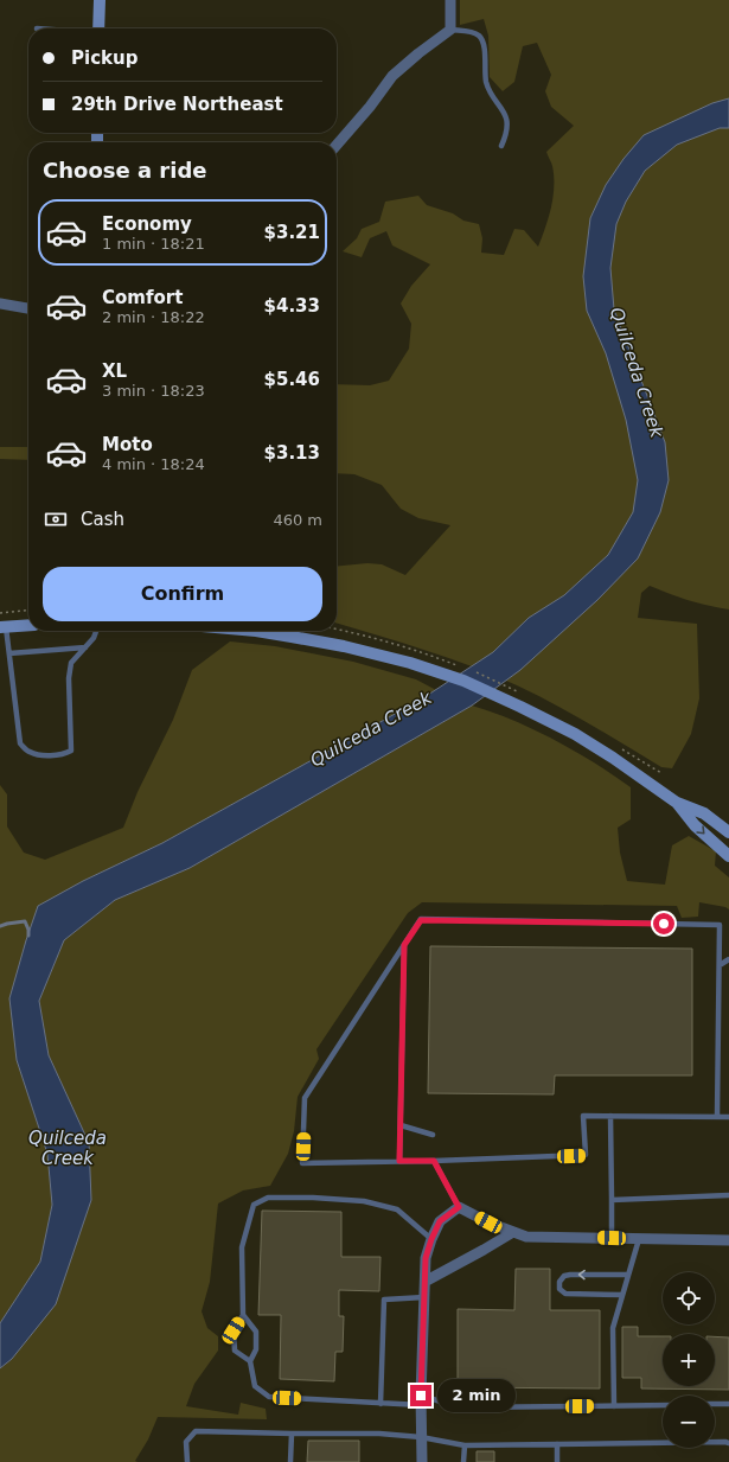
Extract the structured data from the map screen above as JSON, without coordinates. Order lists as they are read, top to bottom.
{
  "water": ["Quilceda Creek"],
  "page": {
    "banner": ["Pickup", "29th Drive Northeast"],
    "heading": "Choose a ride",
    "list": [
      {
        "name": "Economy",
        "note": "1 min · 18:21",
        "value": "$3.21"
      },
      {
        "name": "Comfort",
        "note": "2 min · 18:22",
        "value": "$4.33"
      },
      {
        "name": "XL",
        "note": "3 min · 18:23",
        "value": "$5.46"
      },
      {
        "name": "Moto",
        "note": "4 min · 18:24",
        "value": "$3.13"
      }
    ],
    "pay": ["Cash", "460 m"],
    "buttons": "Confirm",
    "map_buttons": ["+", "−"],
    "bubble": "2 min"
  }
}
